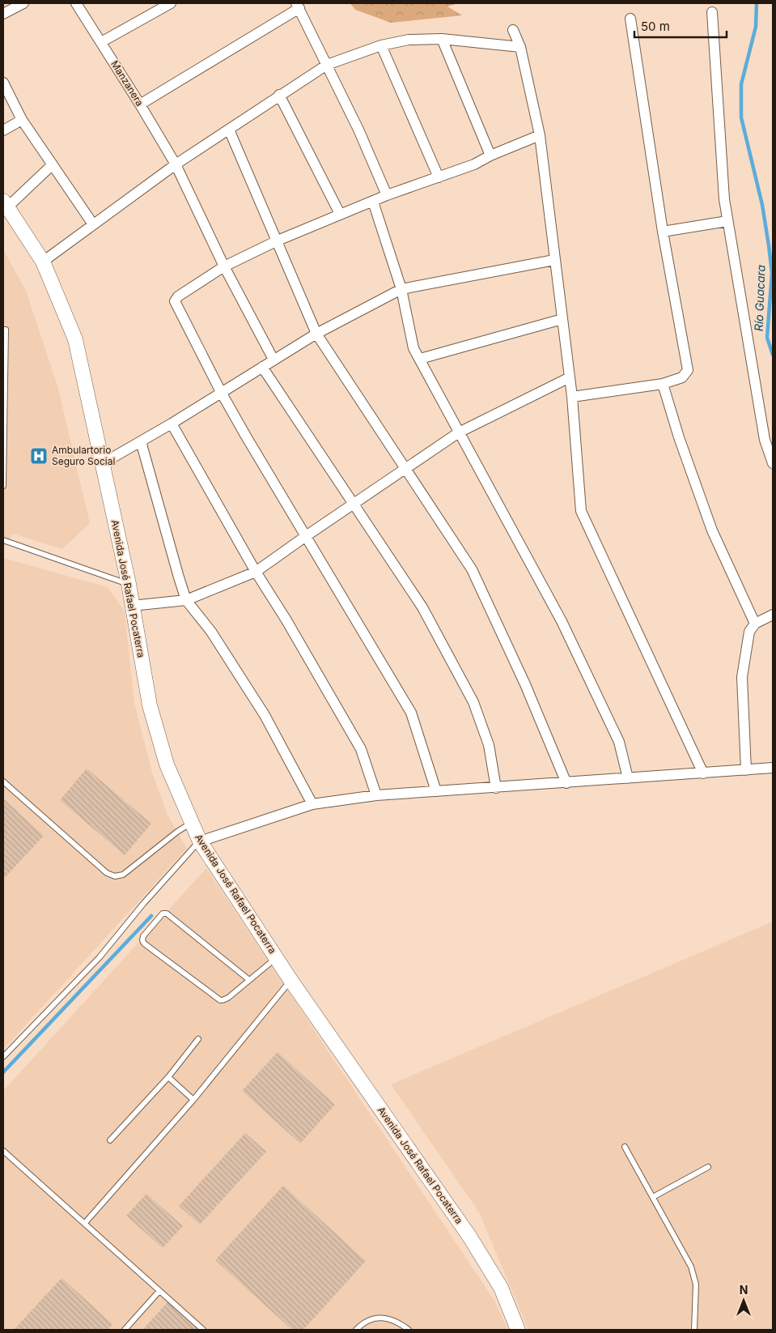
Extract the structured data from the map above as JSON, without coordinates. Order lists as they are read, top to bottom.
{
  "streets": {
    "street": ["Manzanera", "Avenida José Rafael Pocaterra"]
  },
  "water": ["Río Guacara"],
  "places": {
    "hospital": ["Ambulartorio Seguro Social"]
  },
  "scale_bar": "50 m",
  "north": "top"
}
